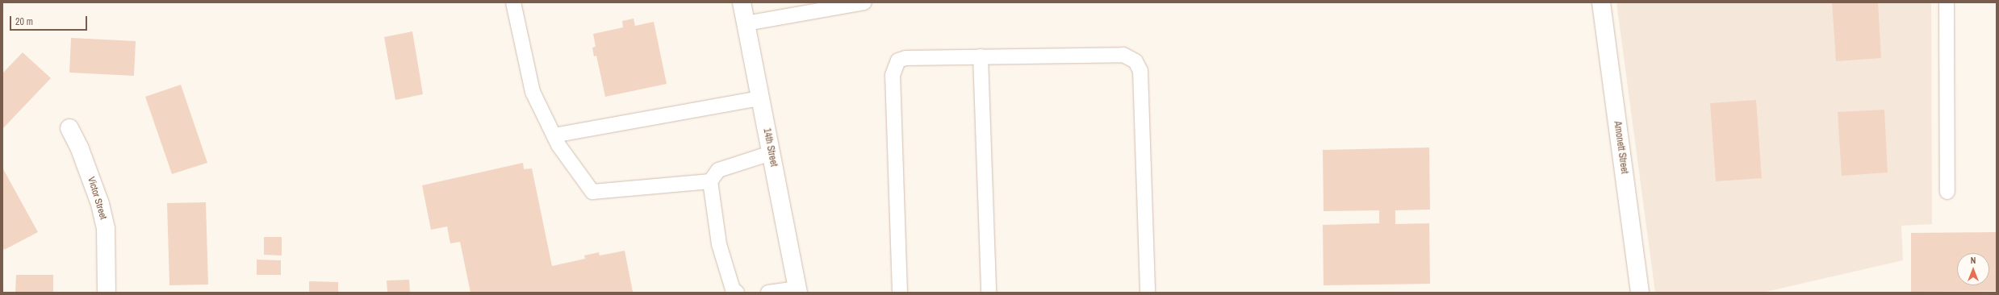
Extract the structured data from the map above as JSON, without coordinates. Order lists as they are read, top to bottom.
{
  "streets": {
    "street": ["14th Street", "Amonett Street", "Victor Street"]
  },
  "scale_bar": "20 m",
  "north": "top"
}
